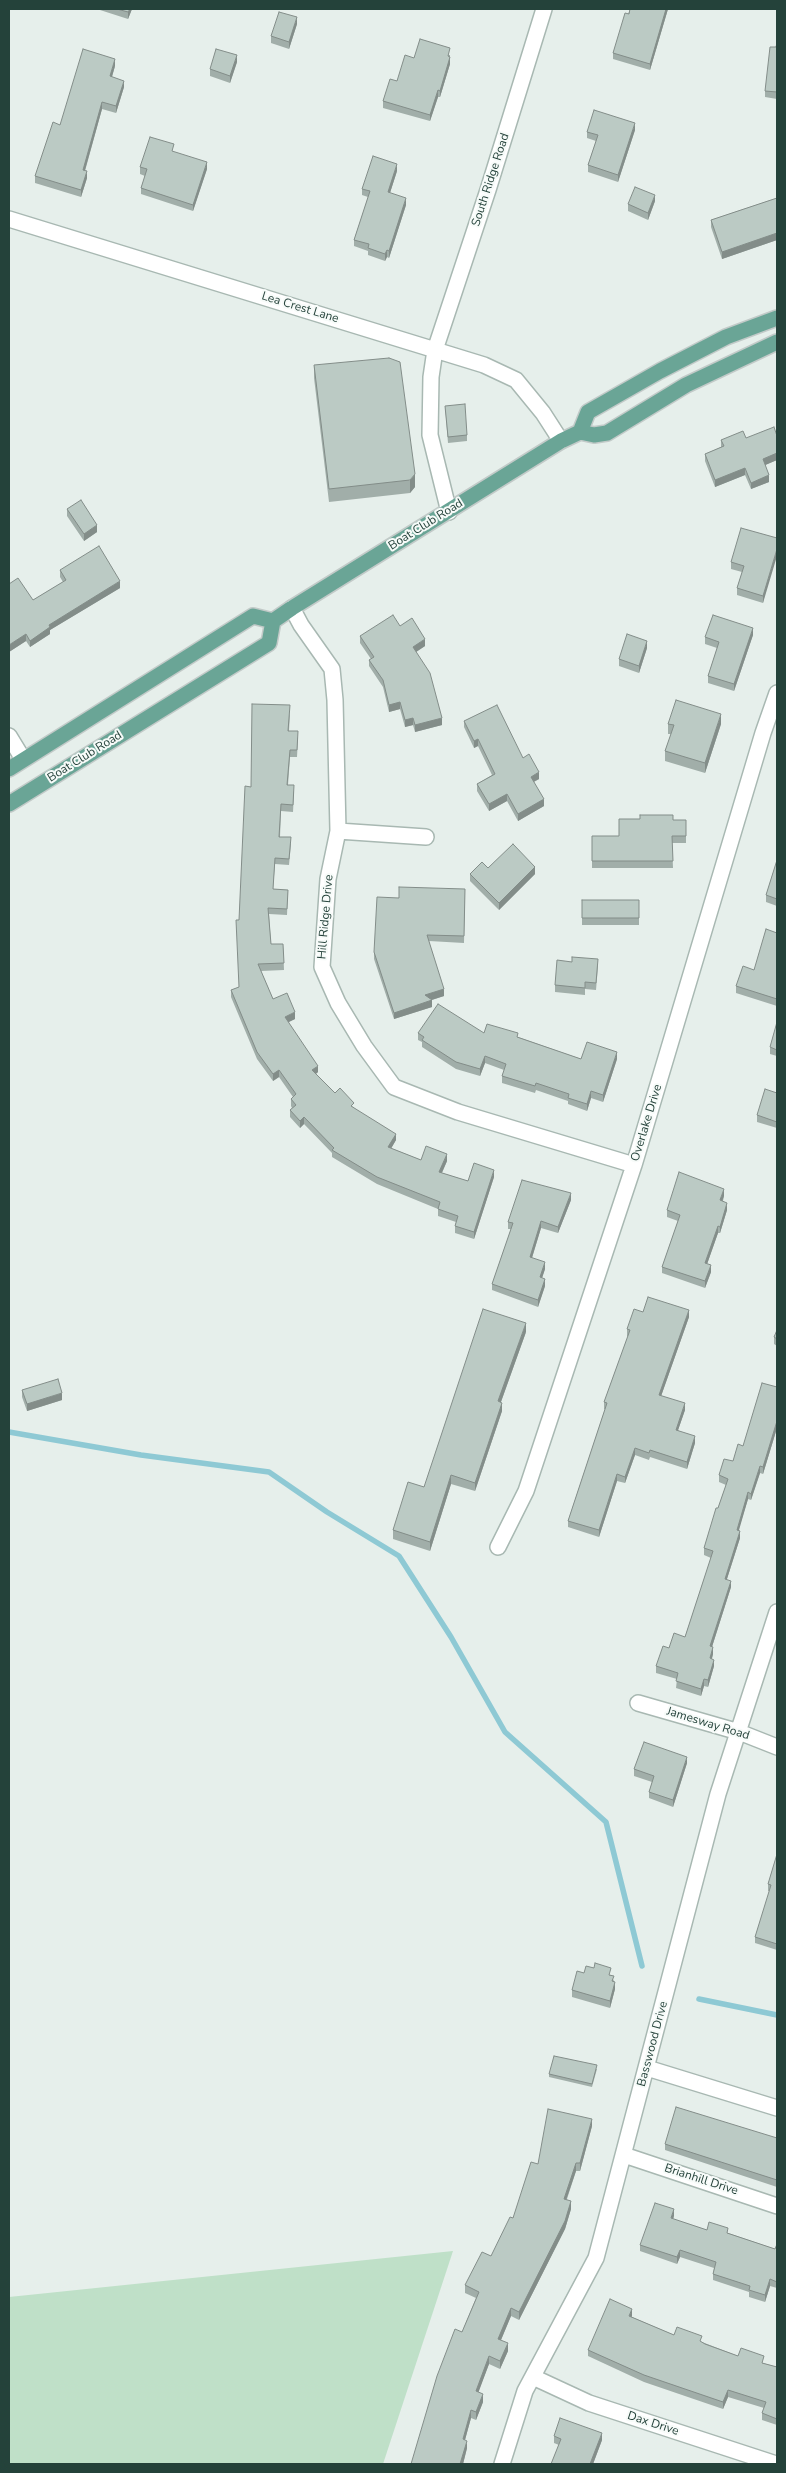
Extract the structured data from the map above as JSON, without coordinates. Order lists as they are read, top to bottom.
{
  "streets": {
    "main road": ["Boat Club Road"],
    "street": [
      "South Ridge Road",
      "Lea Crest Lane",
      "Hill Ridge Drive",
      "Overlake Drive",
      "Jamesway Road",
      "Basswood Drive",
      "Brianhill Drive",
      "Dax Drive"
    ]
  },
  "crossings": [
    ["South Ridge Road", "Lea Crest Lane"],
    ["South Ridge Road", "Boat Club Road"],
    ["Lea Crest Lane", "Boat Club Road"],
    ["Boat Club Road", "Hill Ridge Drive"],
    ["Hill Ridge Drive", "Overlake Drive"],
    ["Jamesway Road", "Basswood Drive"],
    ["Basswood Drive", "Brianhill Drive"],
    ["Basswood Drive", "Dax Drive"]
  ]
}
